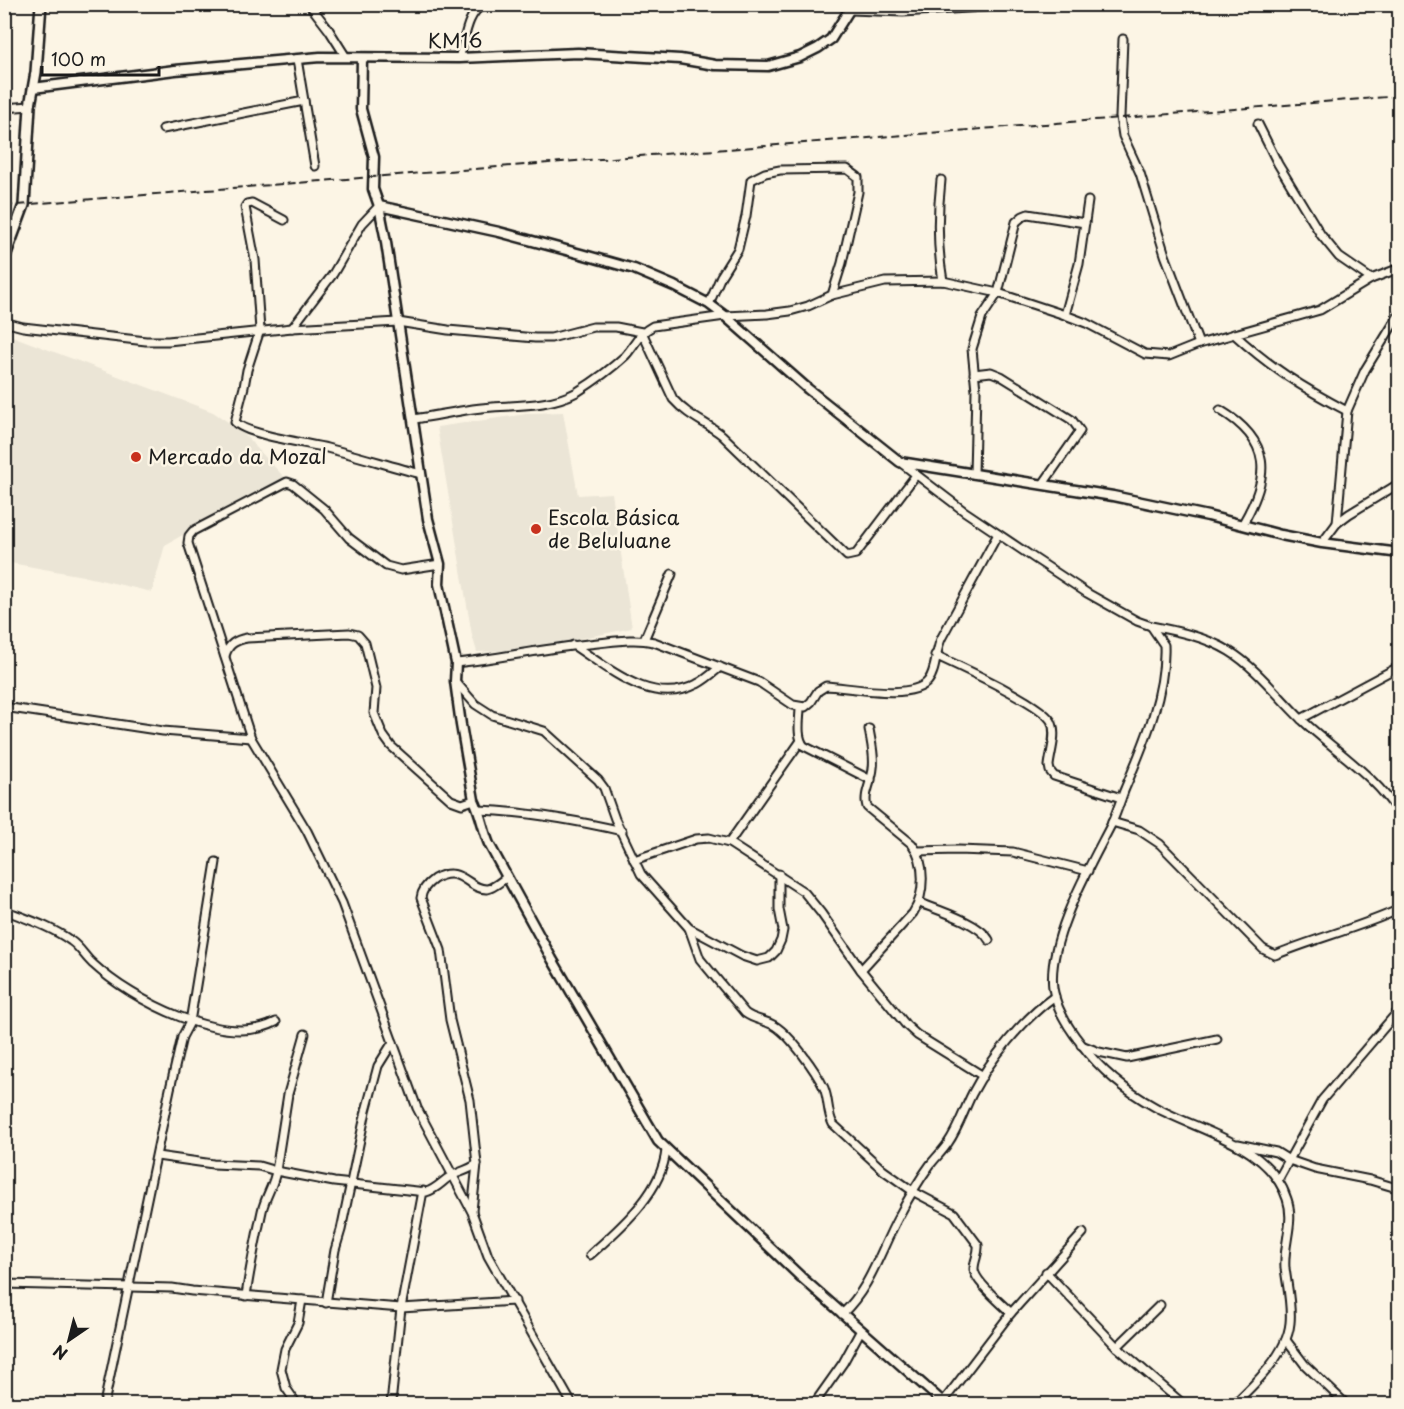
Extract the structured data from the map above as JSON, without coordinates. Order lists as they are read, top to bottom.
{
  "streets": {
    "street": ["KM16"]
  },
  "places": ["Mercado da Mozal", "Escola Básica de Beluluane"],
  "scale_bar": "100 m",
  "north": "bottom left"
}
